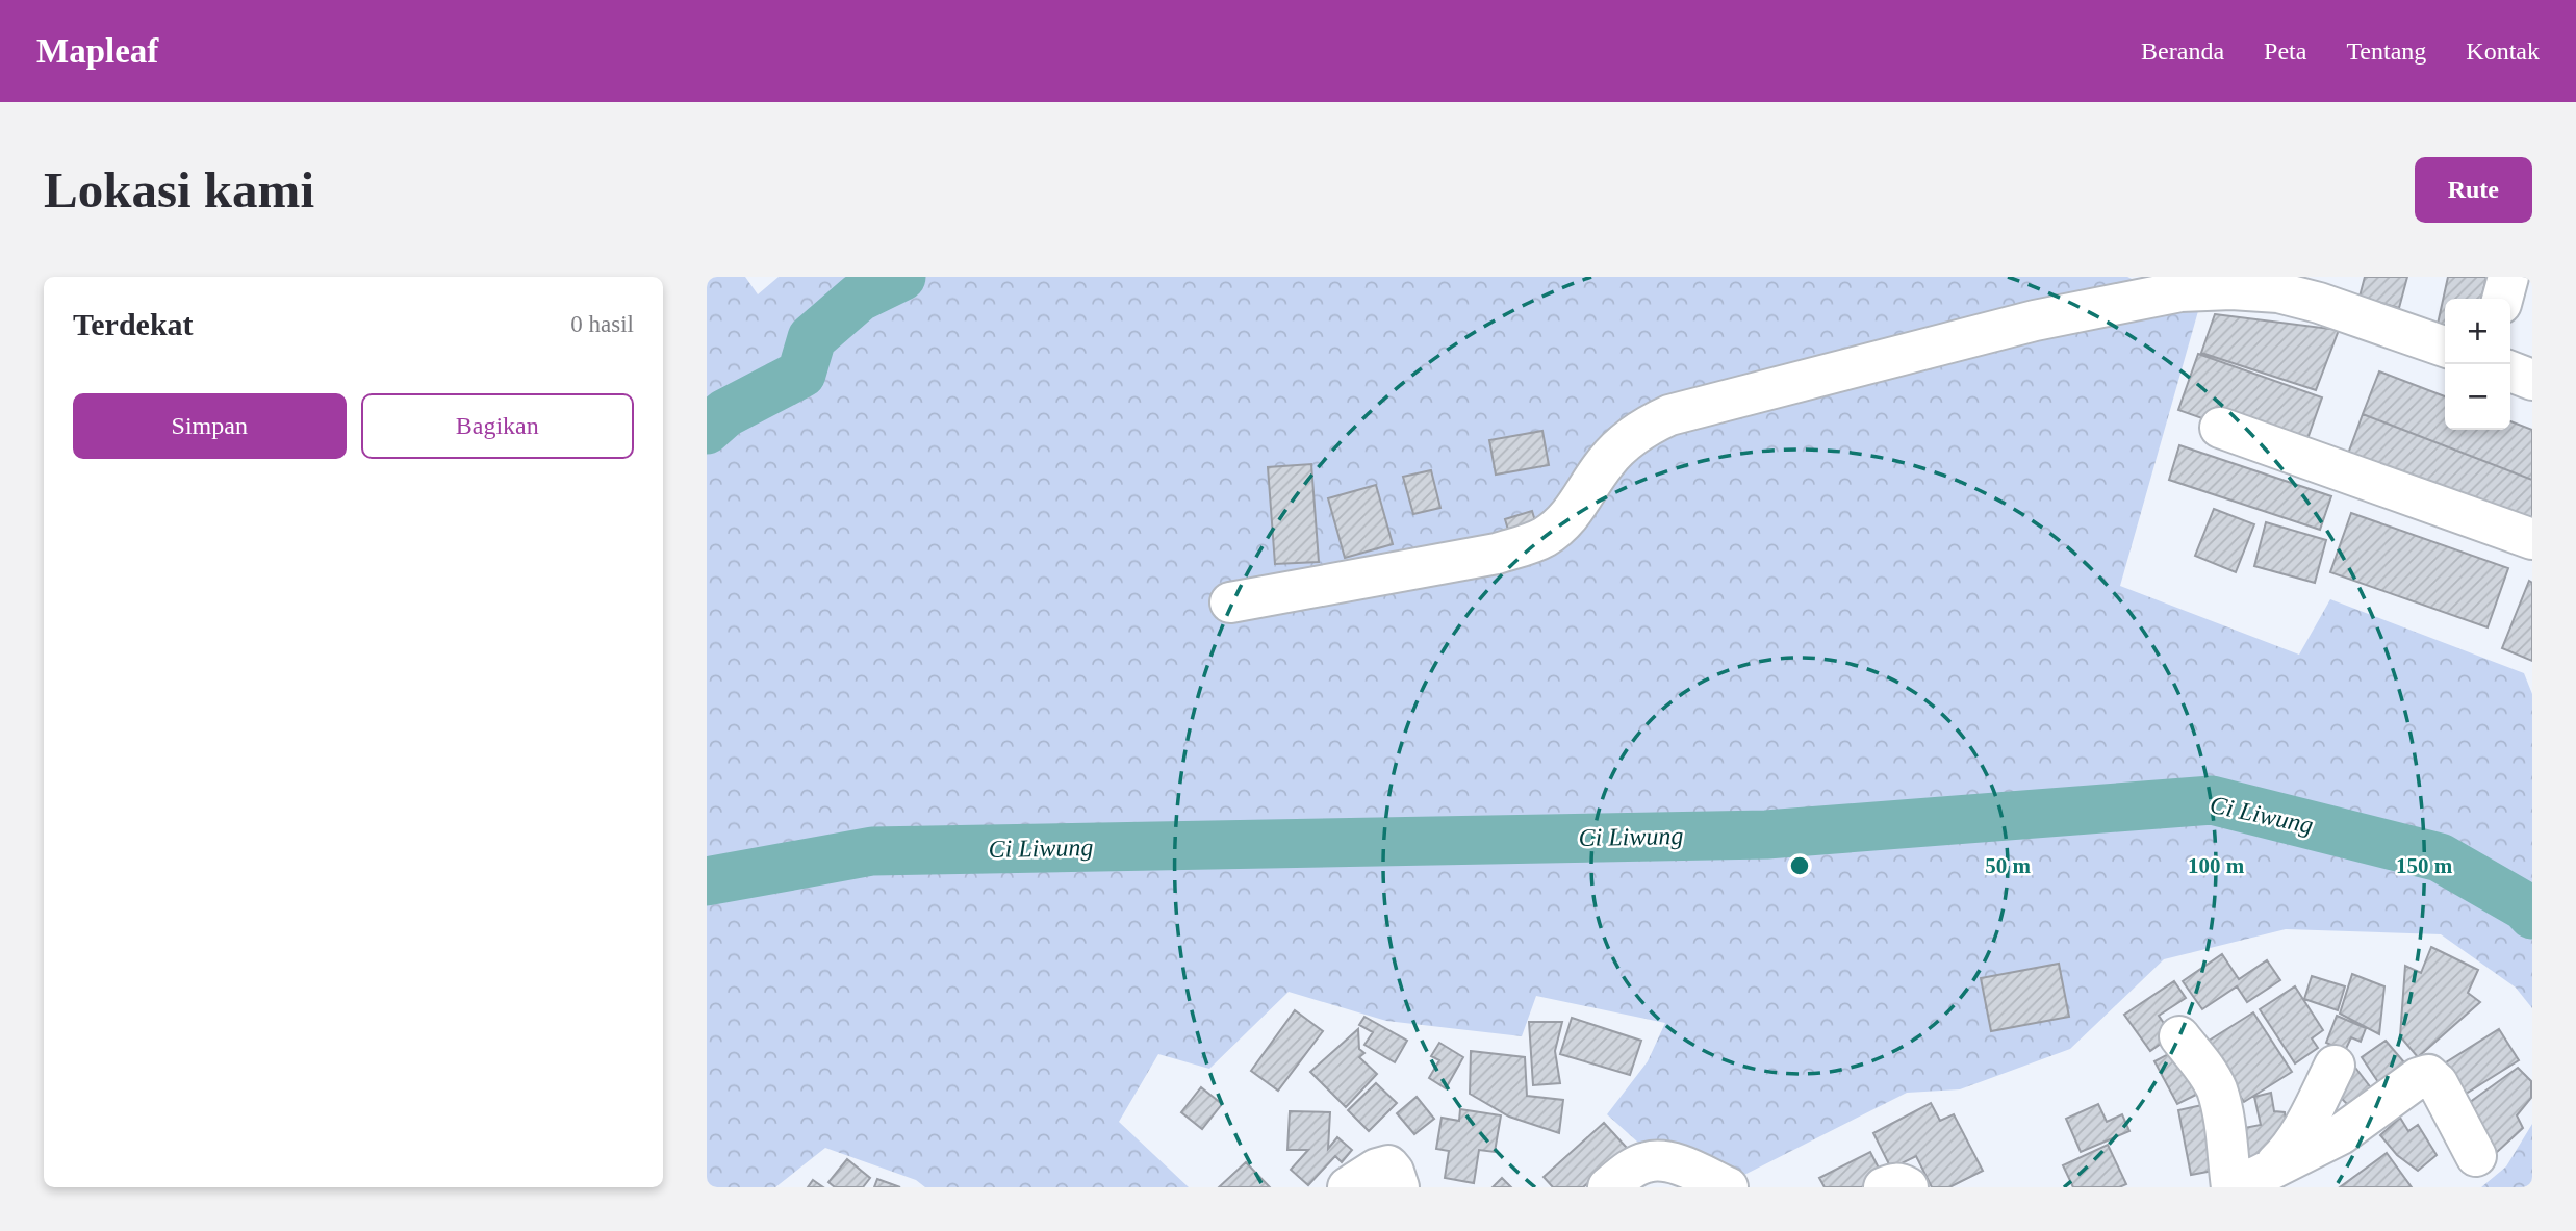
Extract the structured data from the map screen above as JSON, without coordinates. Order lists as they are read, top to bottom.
{
  "water": ["Ci Liwung"],
  "page": {
    "header": "Mapleaf",
    "nav": [
      "Beranda",
      "Peta",
      "Tentang",
      "Kontak"
    ],
    "buttons": [
      "Rute",
      ["Simpan", "Bagikan"]
    ],
    "title": "Lokasi kami",
    "heading": ["Terdekat", "0 hasil"],
    "map_buttons": ["+", "−"]
  },
  "rings": ["50 m", "100 m", "150 m"]
}
